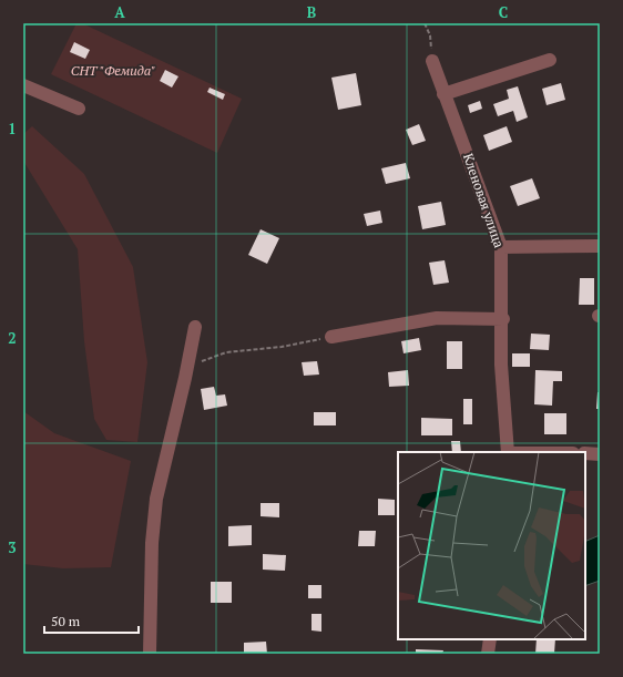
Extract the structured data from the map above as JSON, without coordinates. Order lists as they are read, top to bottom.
{
  "streets": {
    "street": ["Кленовая улица"]
  },
  "parks": ["СНТ \"Фемида\""],
  "scale_bar": "50 m",
  "grid": {
    "columns": ["A", "B", "C"],
    "rows": ["1", "2", "3"]
  }
}
